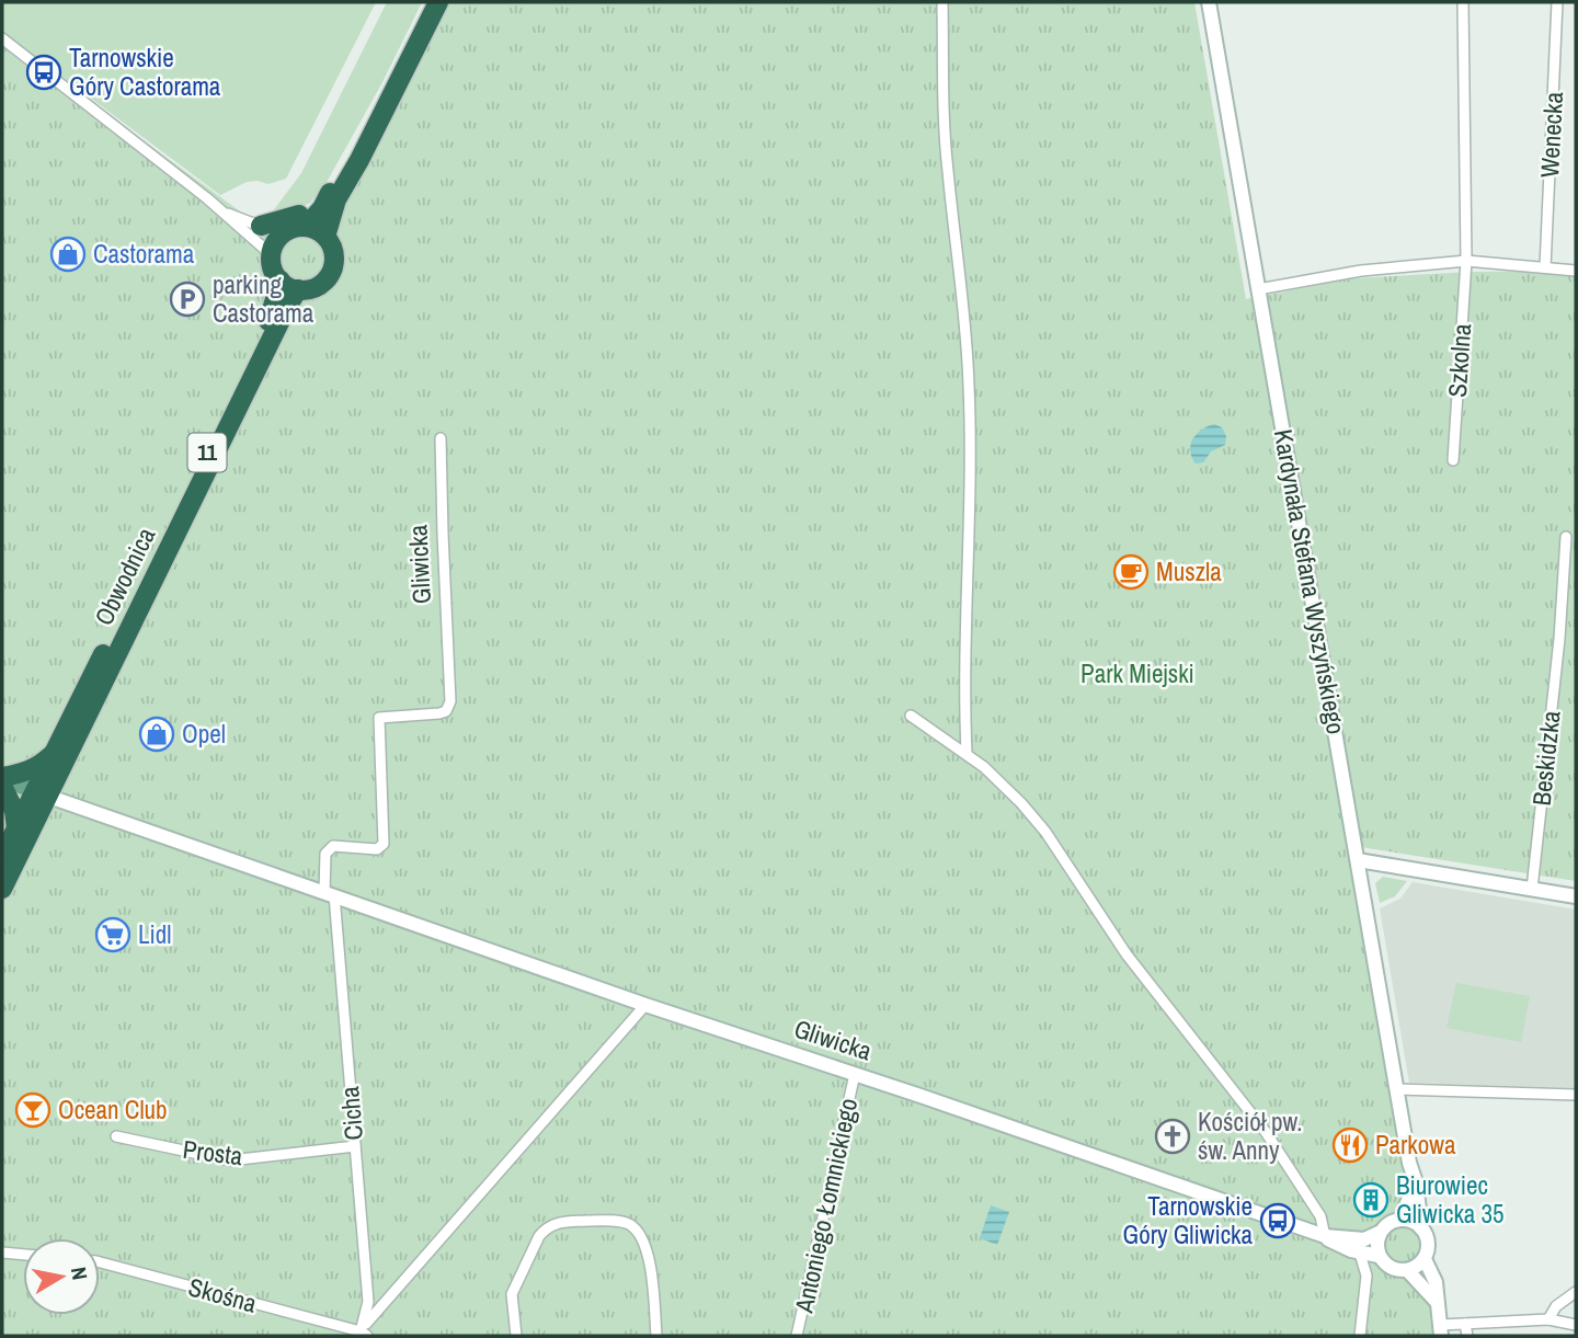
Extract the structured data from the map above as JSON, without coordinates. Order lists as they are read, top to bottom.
{
  "streets": {
    "highway": ["11", "Obwodnica"],
    "main road": ["Gliwicka"],
    "street": [
      "Wenecka",
      "Szkolna",
      "Kardynała Stefana Wyszyńskiego",
      "Beskidzka",
      "Cicha",
      "Prosta",
      "Antoniego Łomnickiego",
      "Skośna"
    ]
  },
  "crossings": [
    ["Gliwicka", "Obwodnica"],
    ["Gliwicka", "Kardynała Stefana Wyszyńskiego"],
    ["Gliwicka", "Cicha"],
    ["Gliwicka", "Antoniego Łomnickiego"],
    ["Cicha", "Prosta"],
    ["Cicha", "Skośna"]
  ],
  "parks": ["Park Miejski"],
  "places": {
    "bus stop": ["Tarnowskie Góry Castorama", "Tarnowskie Góry Gliwicka"],
    "shop": ["Castorama", "Opel"],
    "parking": ["parking Castorama"],
    "cafe": ["Muszla"],
    "supermarket": ["Lidl"],
    "bar": ["Ocean Club"],
    "church": ["Kościół pw. św. Anny"],
    "restaurant": ["Parkowa"],
    "building": ["Biurowiec Gliwicka 35"]
  },
  "north": "right"
}
